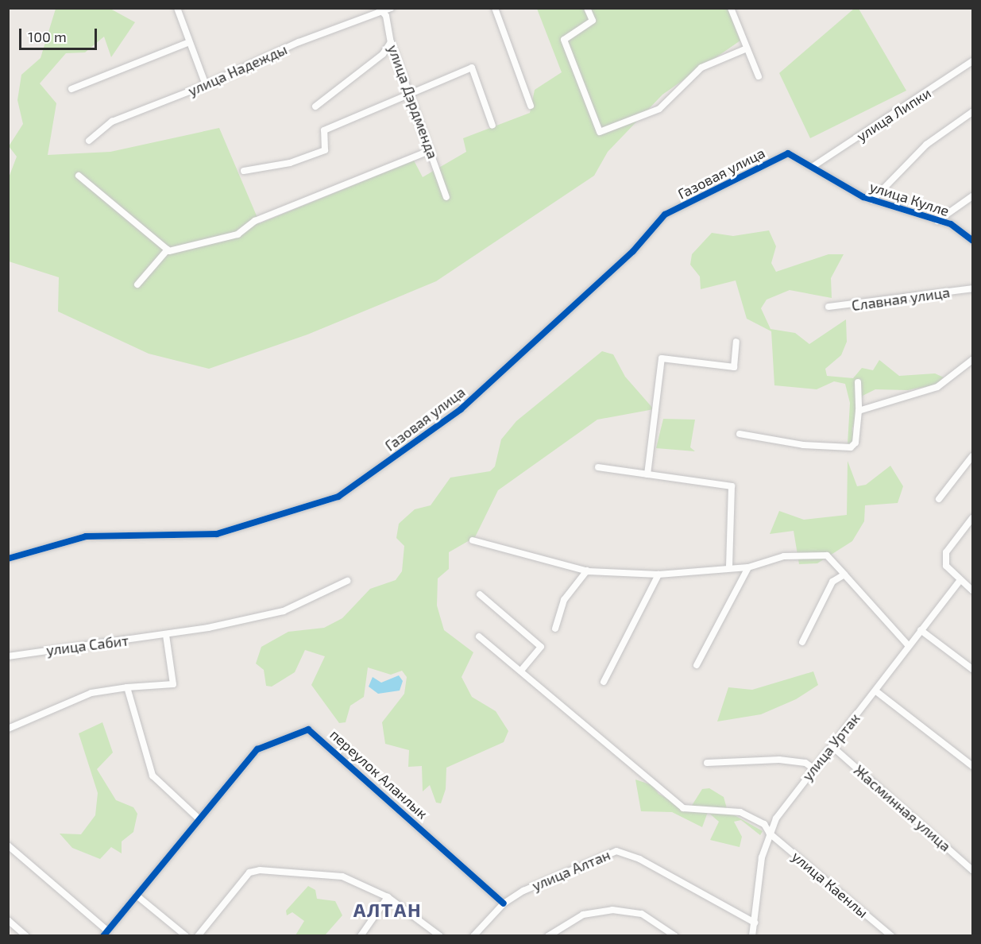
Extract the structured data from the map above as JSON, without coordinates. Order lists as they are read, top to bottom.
{
  "streets": {
    "street": [
      "улица Надежды",
      "улица Дэрдменда",
      "улица Липки",
      "Газовая улица",
      "улица Кулле",
      "Славная улица",
      "улица Сабит",
      "улица Уртак",
      "переулок Аланлык",
      "Жасминная улица",
      "улица Алтан",
      "улица Каенлы"
    ]
  },
  "crossings": [
    ["улица Надежды", "улица Дэрдменда"],
    ["улица Липки", "улица Кулле"],
    ["Газовая улица", "улица Кулле"],
    ["улица Уртак", "Жасминная улица"],
    ["улица Уртак", "улица Алтан"],
    ["улица Уртак", "улица Каенлы"],
    ["переулок Аланлык", "улица Алтан"]
  ],
  "districts": ["АЛТАН"],
  "scale_bar": "100 m"
}
